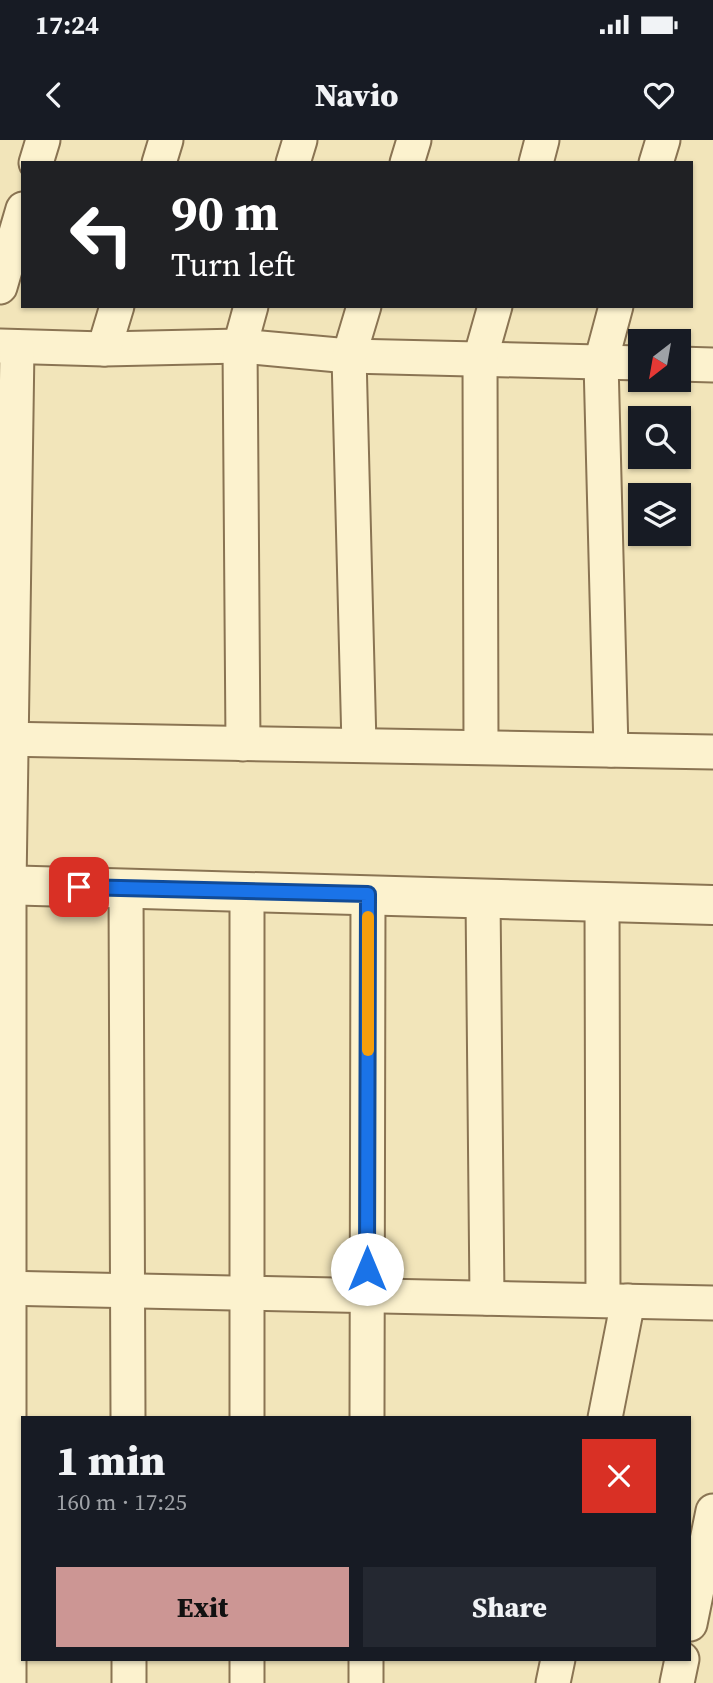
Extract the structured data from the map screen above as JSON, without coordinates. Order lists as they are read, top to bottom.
{
  "north": "bottom left",
  "page": {
    "status": "17:24",
    "header": "Navio",
    "turn": ["90 m", "Turn left"],
    "heading": ["1 min", "160 m · 17:25"],
    "buttons": ["Exit", "Share"]
  }
}
